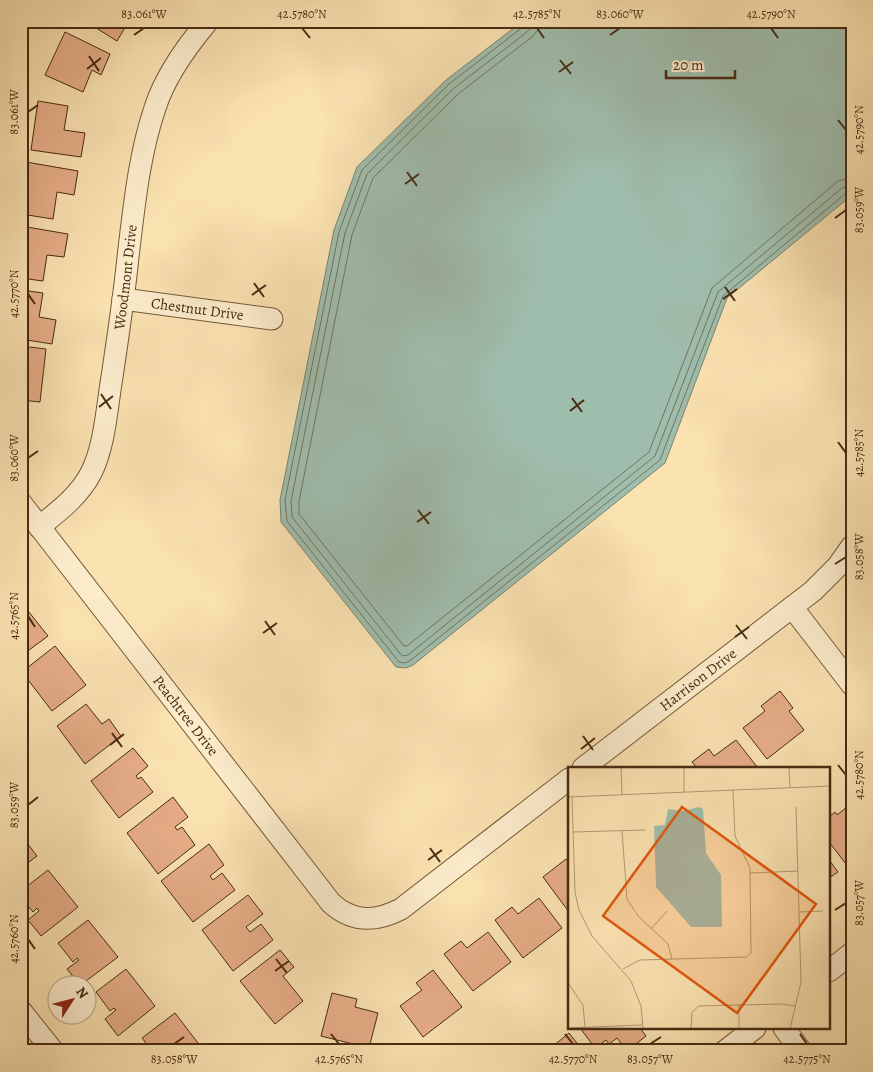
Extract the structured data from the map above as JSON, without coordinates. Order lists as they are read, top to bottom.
{
  "streets": {
    "street": [
      "Woodmont Drive",
      "Chestnut Drive",
      "Harrison Drive",
      "Peachtree Drive"
    ]
  },
  "crossings": [
    ["Woodmont Drive", "Chestnut Drive"],
    ["Woodmont Drive", "Peachtree Drive"]
  ],
  "scale_bar": "20 m",
  "north": "top right",
  "coordinates": [
    "83.061°W",
    "42.5780°N",
    "42.5785°N",
    "83.060°W",
    "42.5790°N",
    "83.059°W",
    "42.5770°N",
    "83.058°W",
    "42.5765°N",
    "83.057°W",
    "42.5760°N",
    "42.5775°N"
  ]
}
